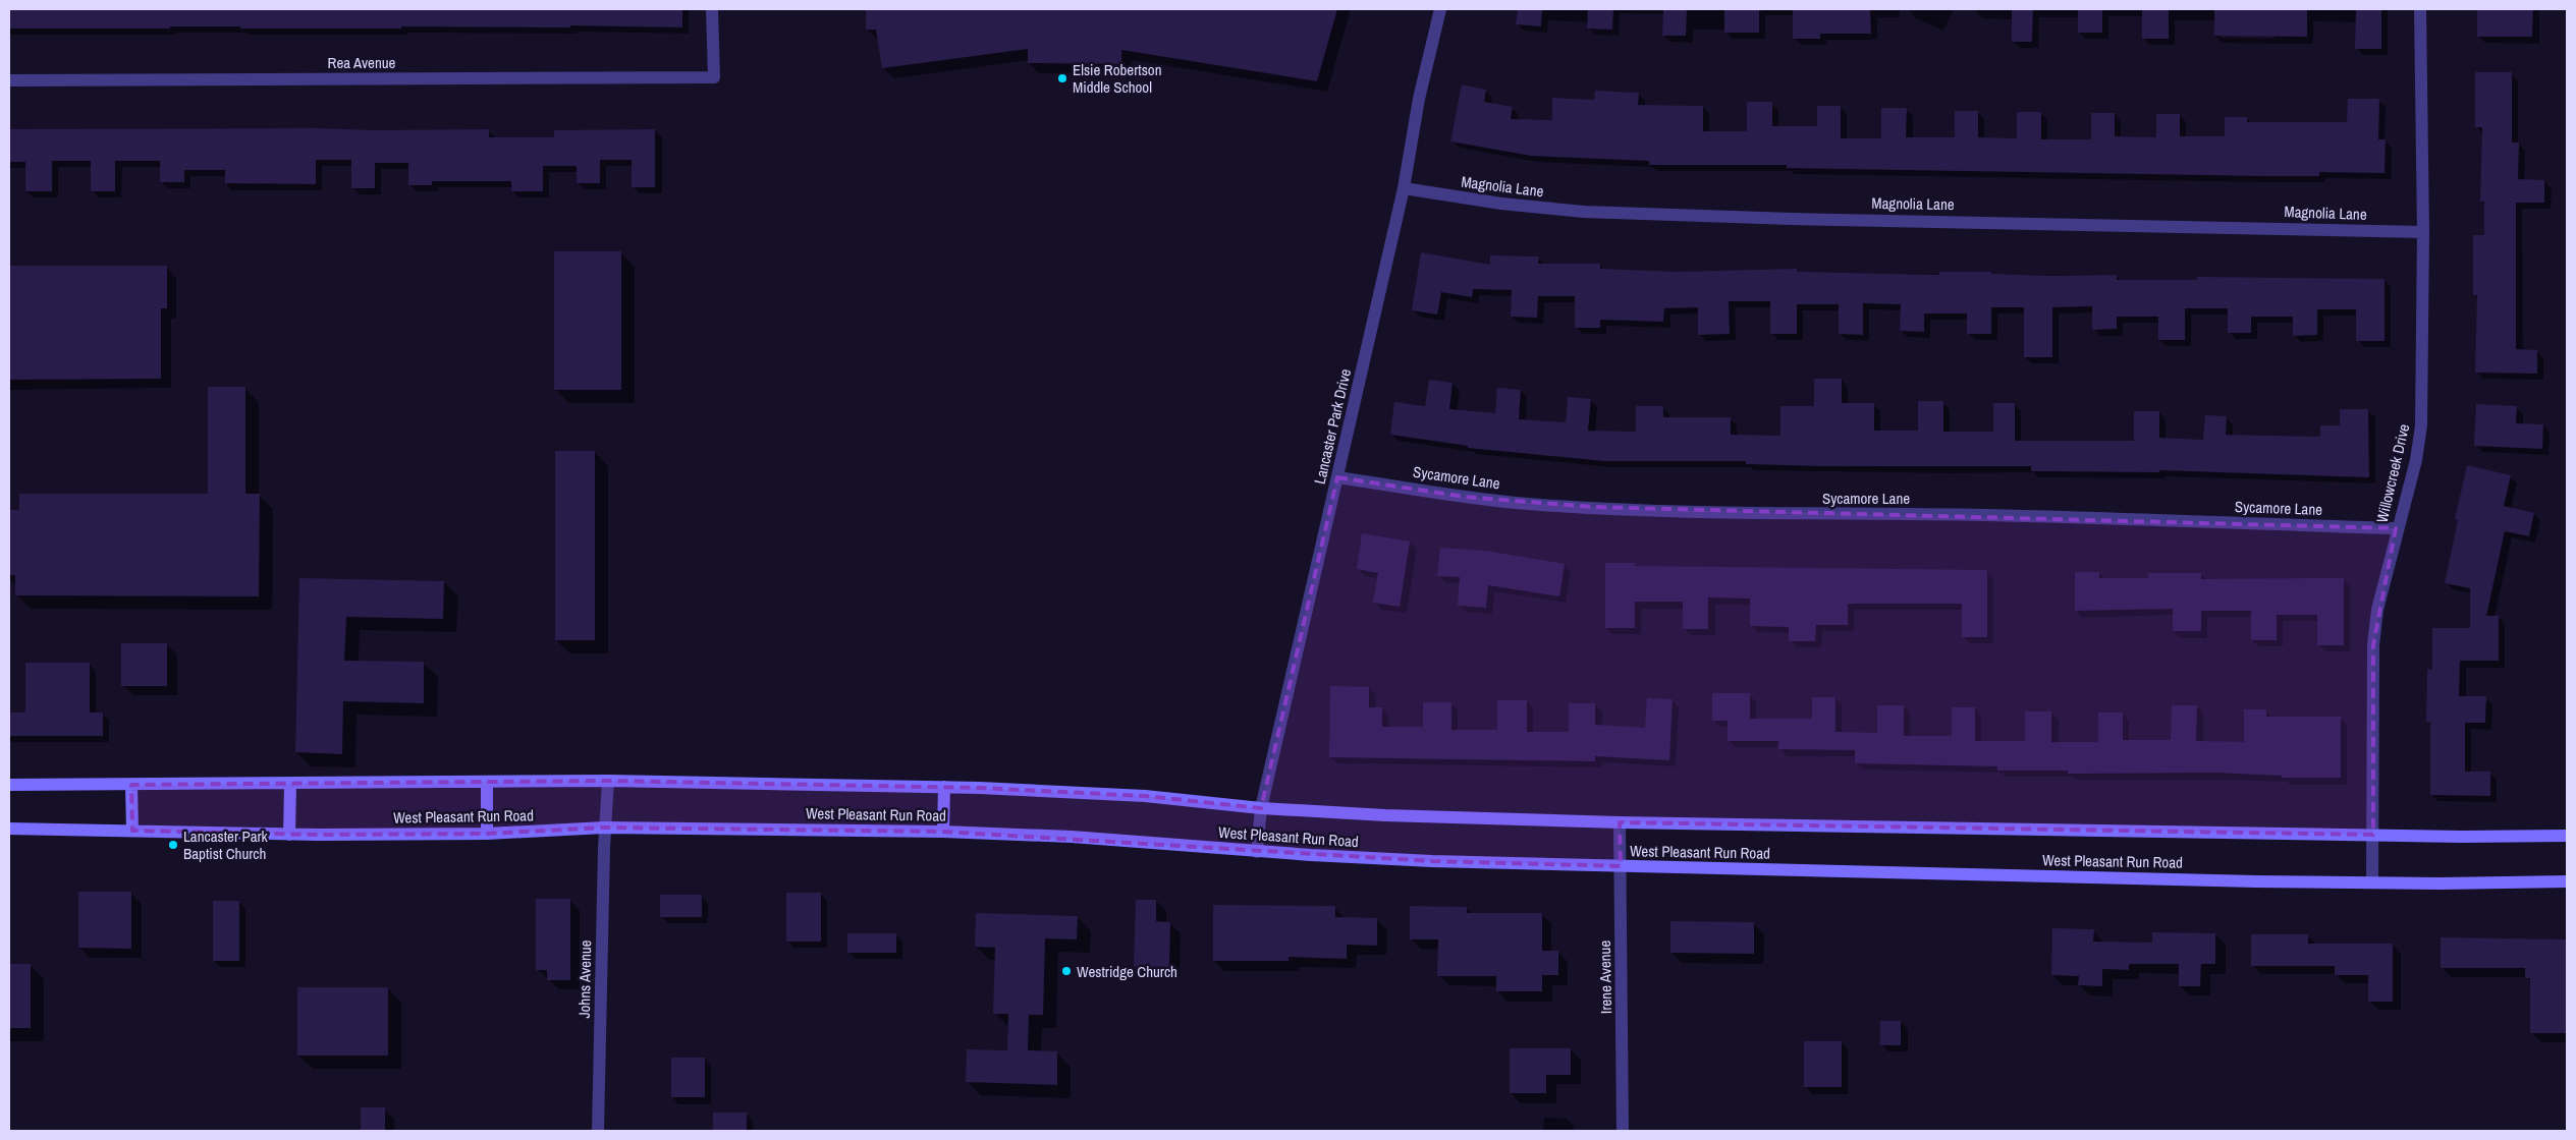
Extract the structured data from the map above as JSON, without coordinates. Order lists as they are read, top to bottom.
{
  "streets": {
    "main road": ["West Pleasant Run Road"],
    "street": [
      "Rea Avenue",
      "Magnolia Lane",
      "Lancaster Park Drive",
      "Willowcreek Drive",
      "Sycamore Lane",
      "Irene Avenue",
      "Johns Avenue"
    ]
  },
  "crossings": [
    ["Magnolia Lane", "Lancaster Park Drive"],
    ["Magnolia Lane", "Willowcreek Drive"],
    ["Lancaster Park Drive", "Sycamore Lane"],
    ["Lancaster Park Drive", "West Pleasant Run Road"],
    ["Willowcreek Drive", "Sycamore Lane"],
    ["Willowcreek Drive", "West Pleasant Run Road"],
    ["West Pleasant Run Road", "Irene Avenue"],
    ["West Pleasant Run Road", "Johns Avenue"]
  ],
  "places": ["Elsie Robertson Middle School", "Lancaster Park Baptist Church", "Westridge Church"]
}
